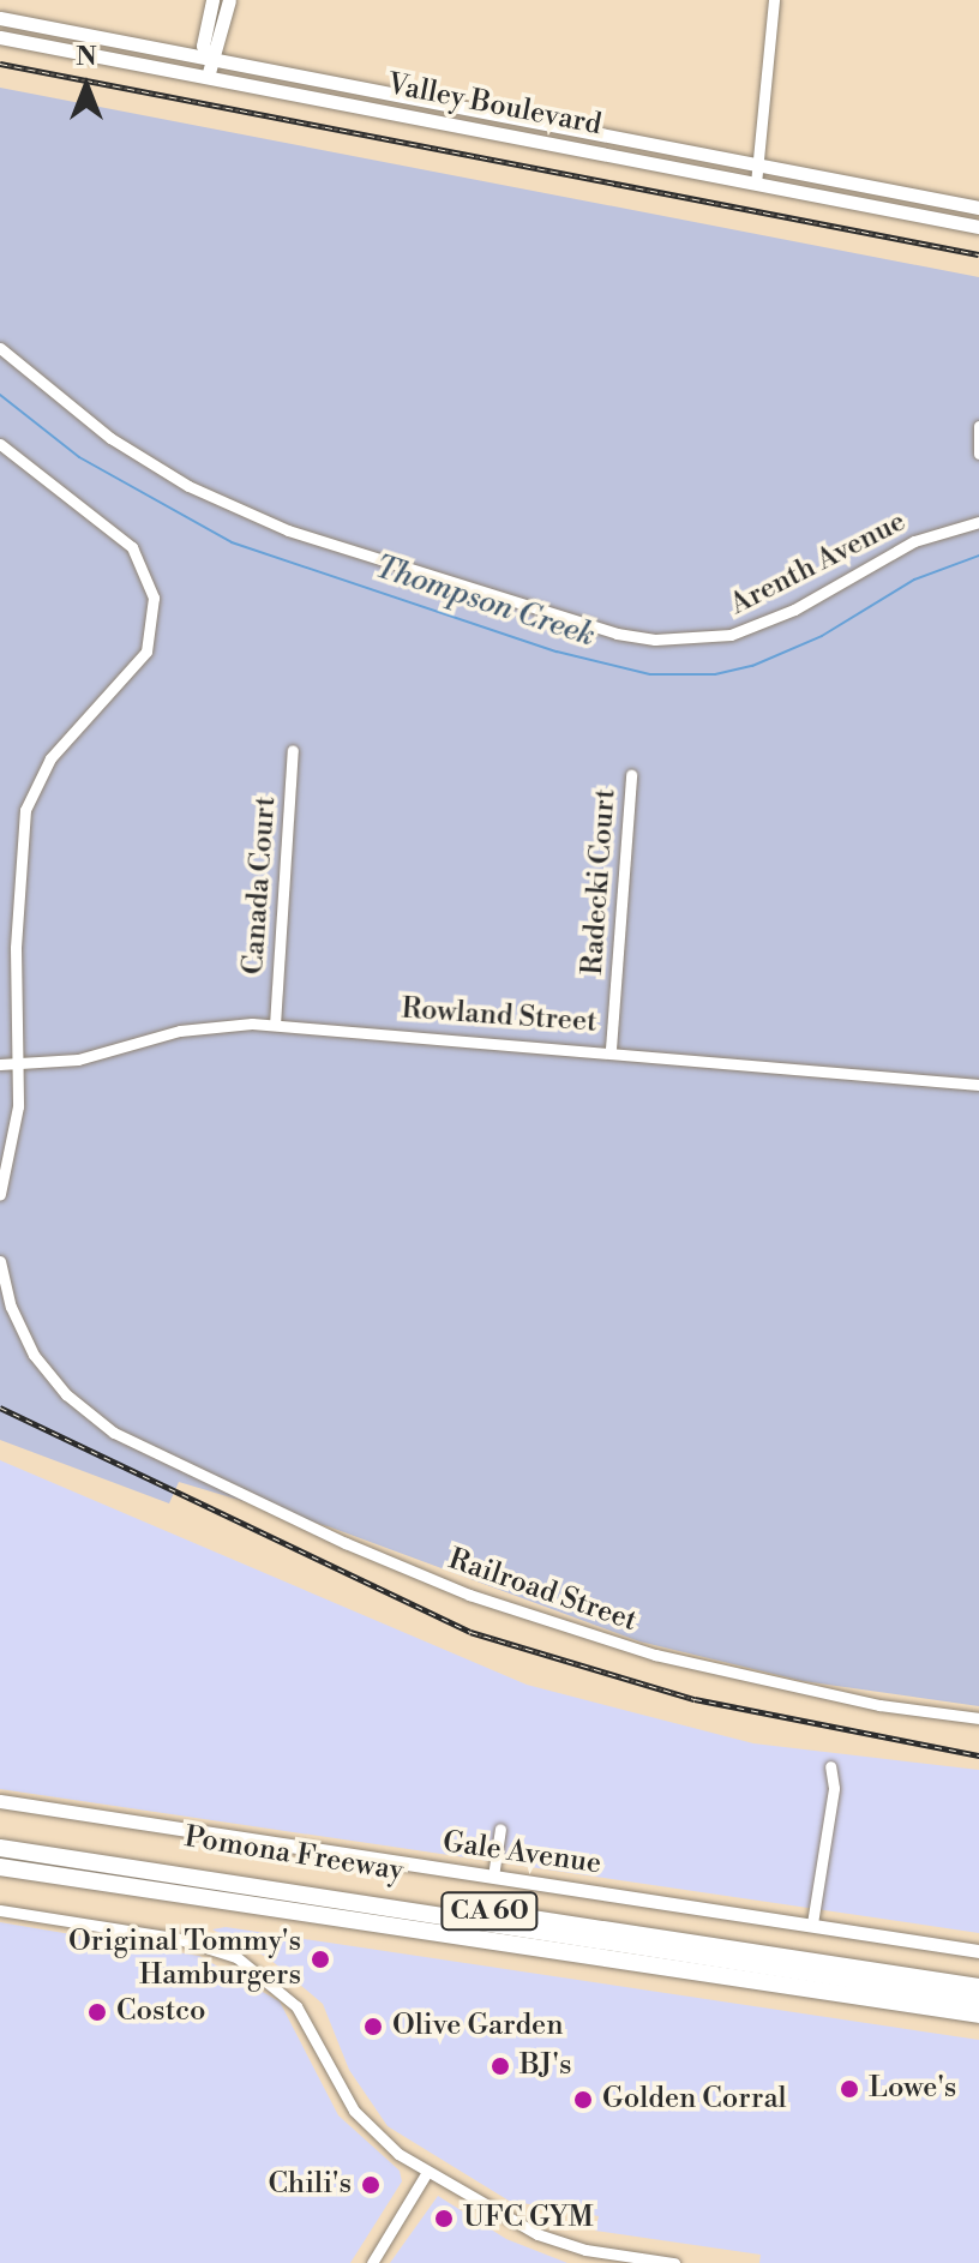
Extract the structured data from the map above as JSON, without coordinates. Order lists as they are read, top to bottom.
{
  "streets": {
    "highway": ["Pomona Freeway", "CA 60"],
    "main road": ["Valley Boulevard", "Gale Avenue"],
    "street": [
      "Arenth Avenue",
      "Radecki Court",
      "Canada Court",
      "Rowland Street",
      "Railroad Street"
    ]
  },
  "crossings": [
    ["Radecki Court", "Rowland Street"],
    ["Canada Court", "Rowland Street"]
  ],
  "water": ["Thompson Creek"],
  "places": [
    "Original Tommy's Hamburgers",
    "Costco",
    "Olive Garden",
    "BJ's",
    "Lowe's",
    "Golden Corral",
    "Chili's",
    "UFC GYM"
  ],
  "north": "top"
}
